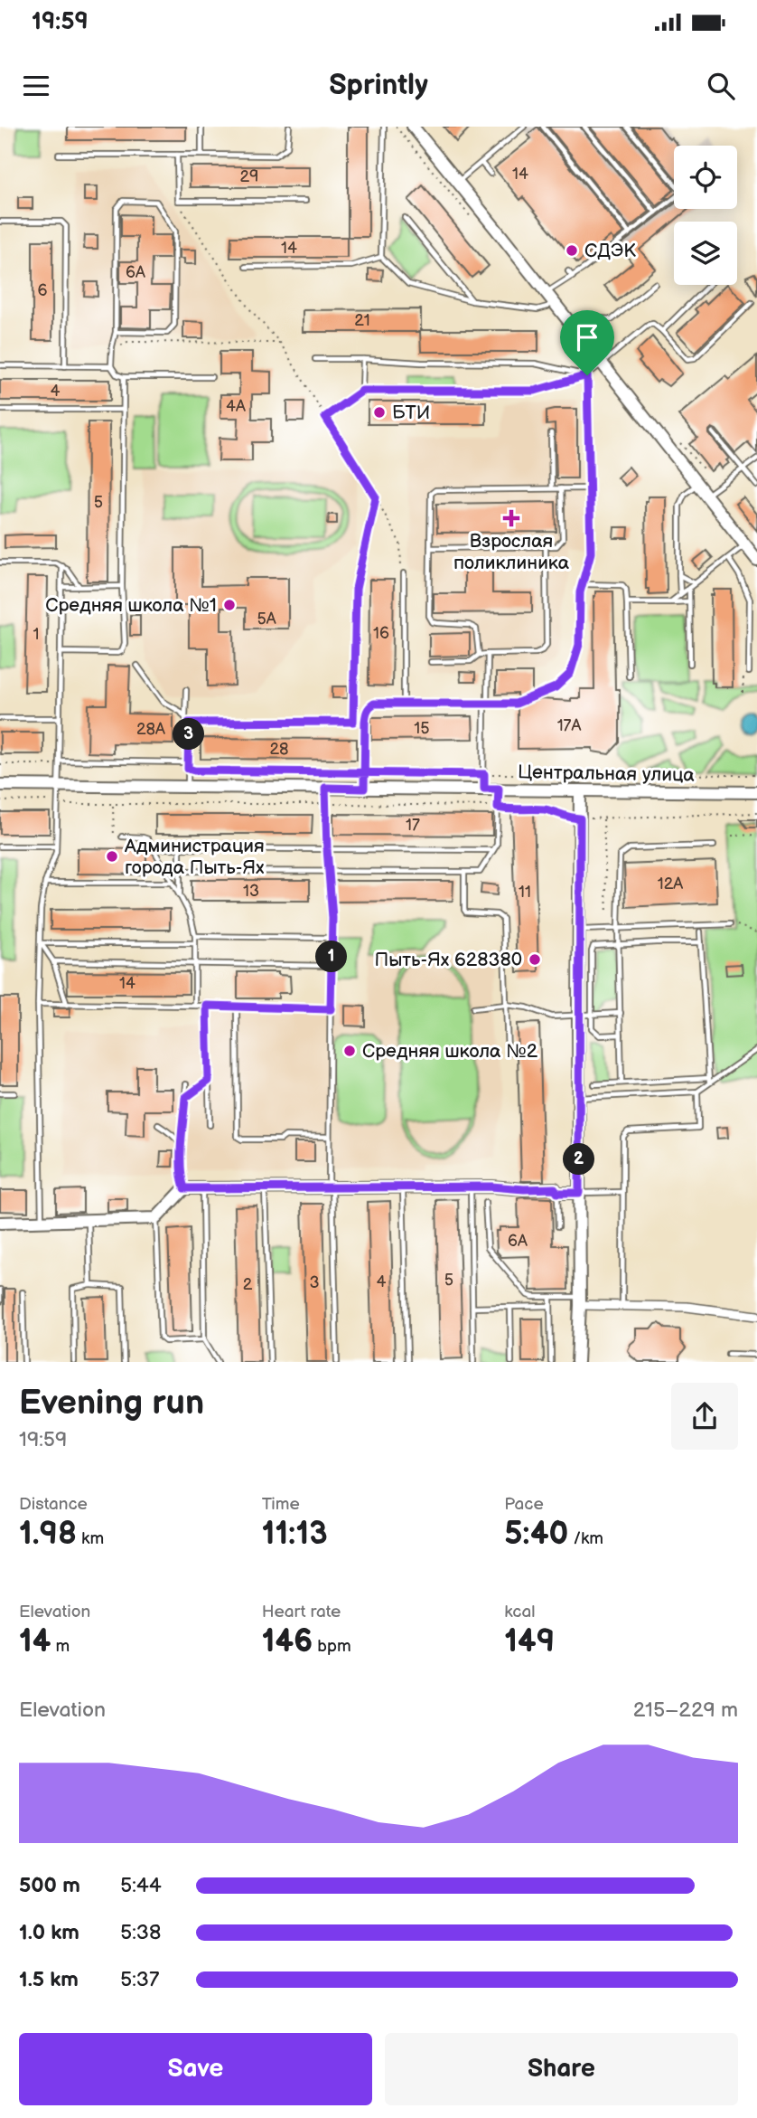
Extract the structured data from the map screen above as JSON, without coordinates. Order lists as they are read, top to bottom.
{
  "streets": {
    "street": ["Центральная улица"]
  },
  "places": {
    "other": [
      "СДЭК",
      "БТИ",
      "Средняя школа №1",
      "Администрация города Пыть-Ях",
      "Пыть-Ях 628380",
      "Средняя школа №2"
    ],
    "health": ["Взрослая поликлиника"]
  },
  "house_numbers": [
    "14",
    "29",
    "14",
    "6А",
    "6",
    "21",
    "4",
    "4А",
    "5",
    "5А",
    "16",
    "1",
    "17А",
    "15",
    "28А",
    "28",
    "17",
    "12А",
    "13",
    "11",
    "14",
    "6А",
    "5",
    "4",
    "3",
    "2"
  ],
  "page": {
    "status": "19:59",
    "header": "Sprintly",
    "pins": ["3", "1", "2"],
    "heading": ["Evening run", "19:59"],
    "stats": [
      ["Distance", "1.98 km"],
      ["Time", "11:13"],
      ["Pace", "5:40 /km"],
      ["Elevation", "14 m"],
      ["Heart rate", "146 bpm"],
      ["kcal", "149"]
    ],
    "chart": ["Elevation", "215–229 m"],
    "list": [
      {
        "name": "500 m",
        "note": "5:44"
      },
      {
        "name": "1.0 km",
        "note": "5:38"
      },
      {
        "name": "1.5 km",
        "note": "5:37"
      }
    ],
    "buttons": ["Save", "Share"]
  }
}
